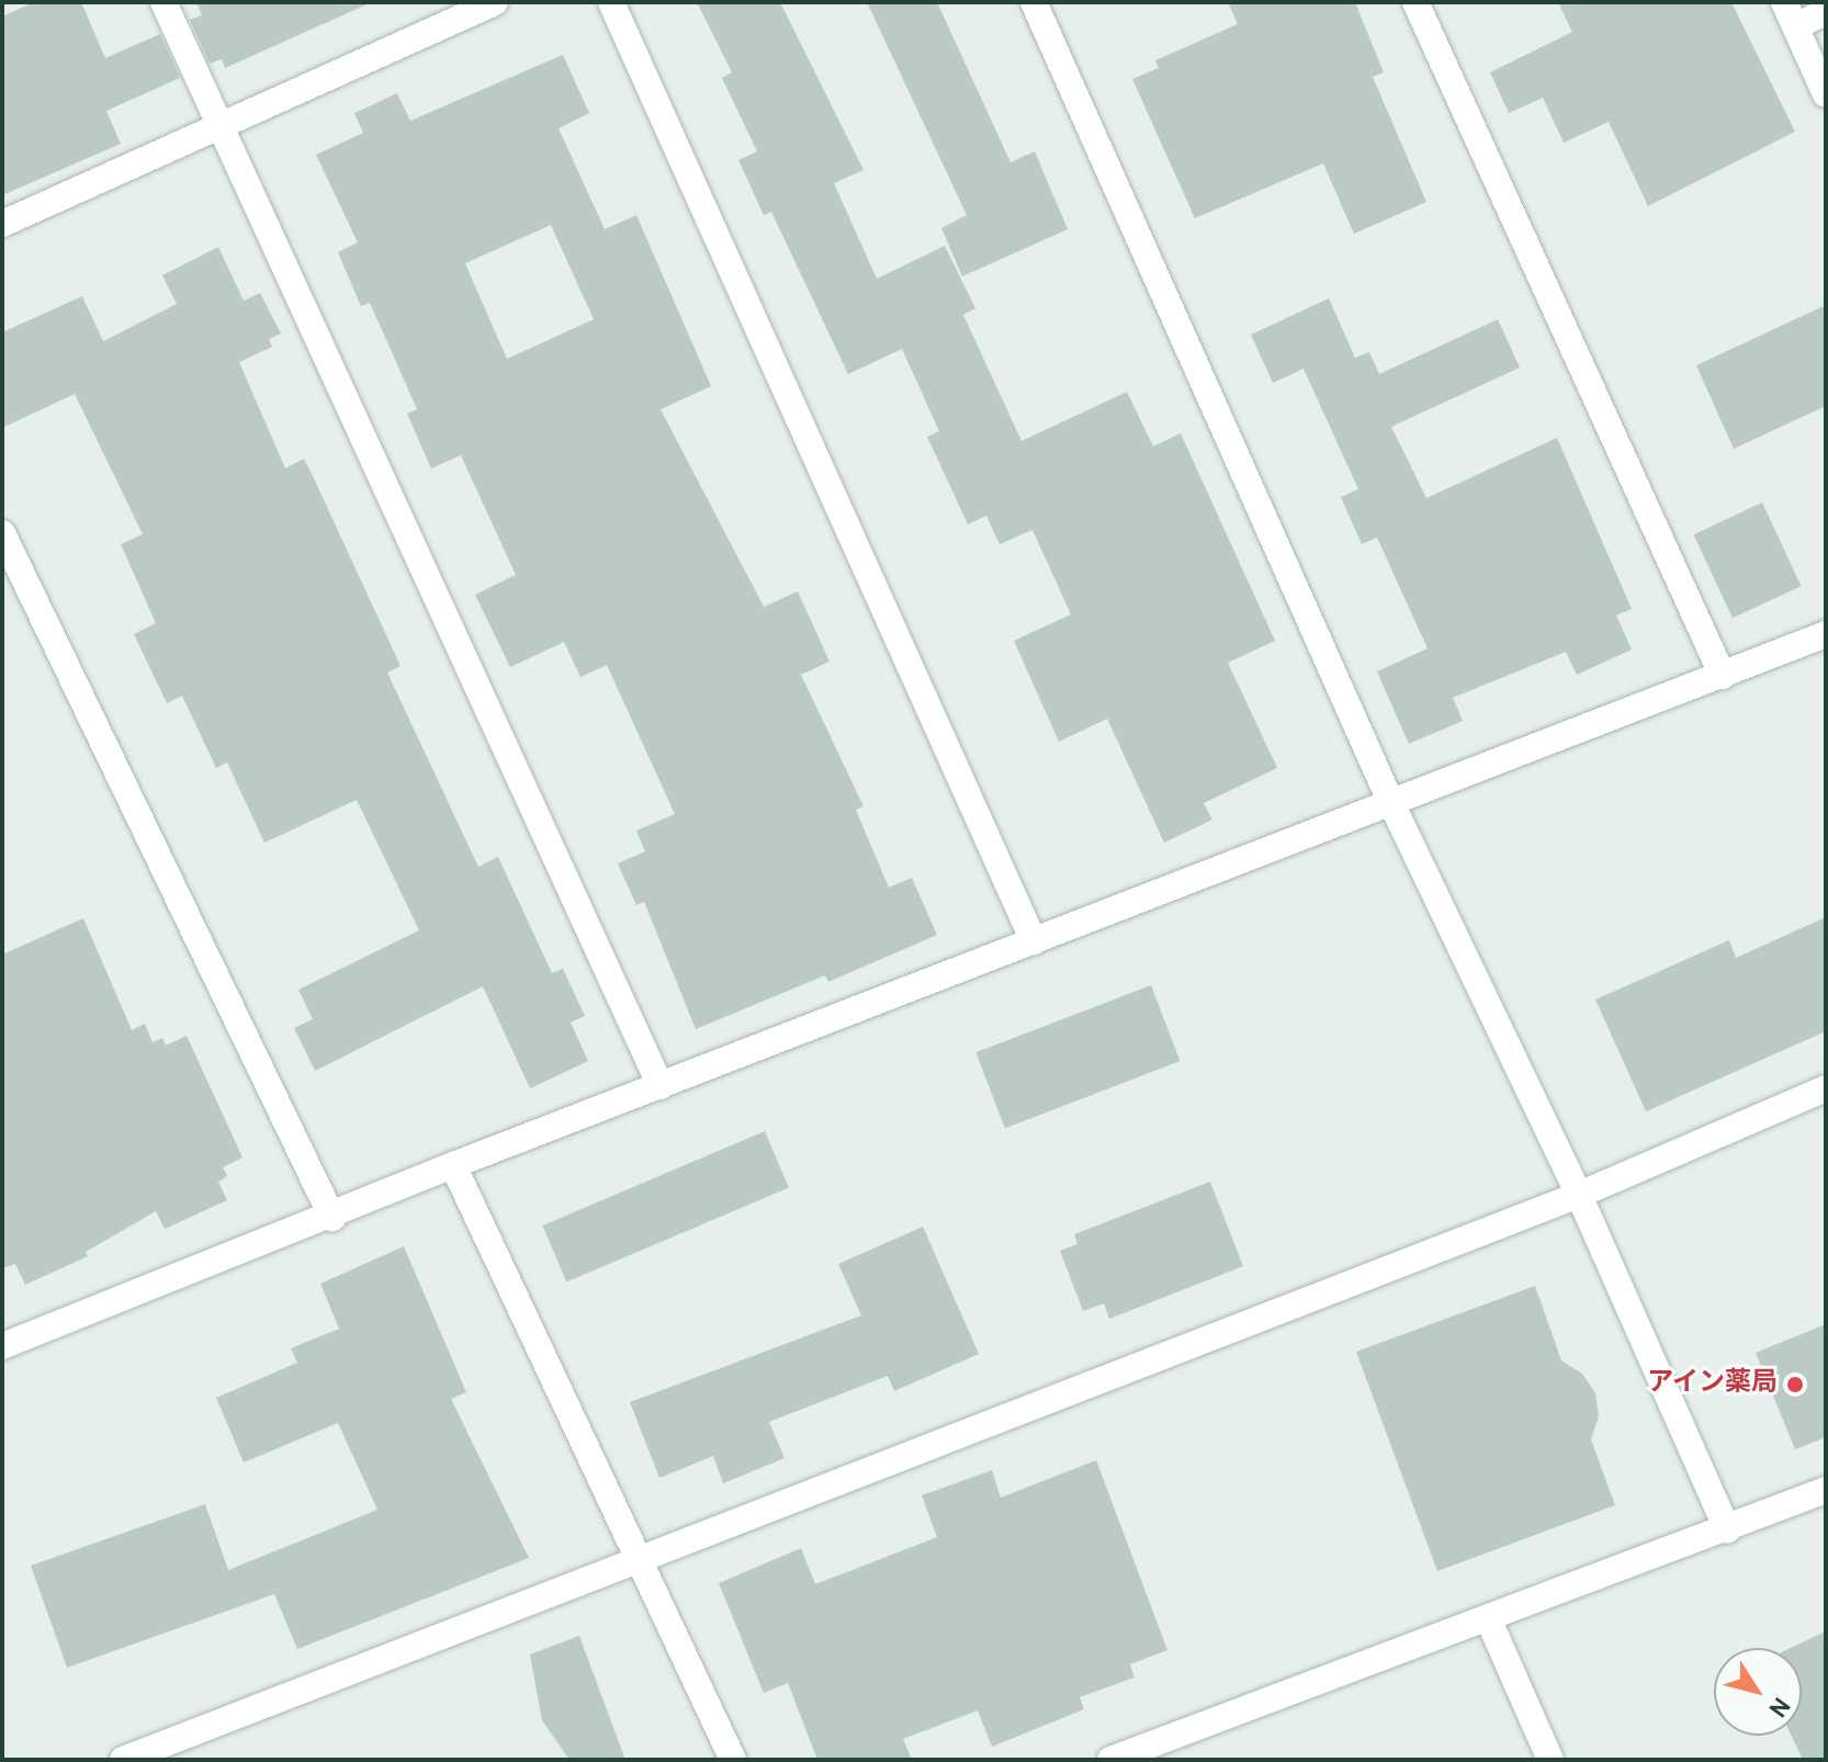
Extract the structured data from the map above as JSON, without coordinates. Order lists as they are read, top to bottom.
{
  "places": ["アイン薬局"],
  "north": "bottom right"
}
